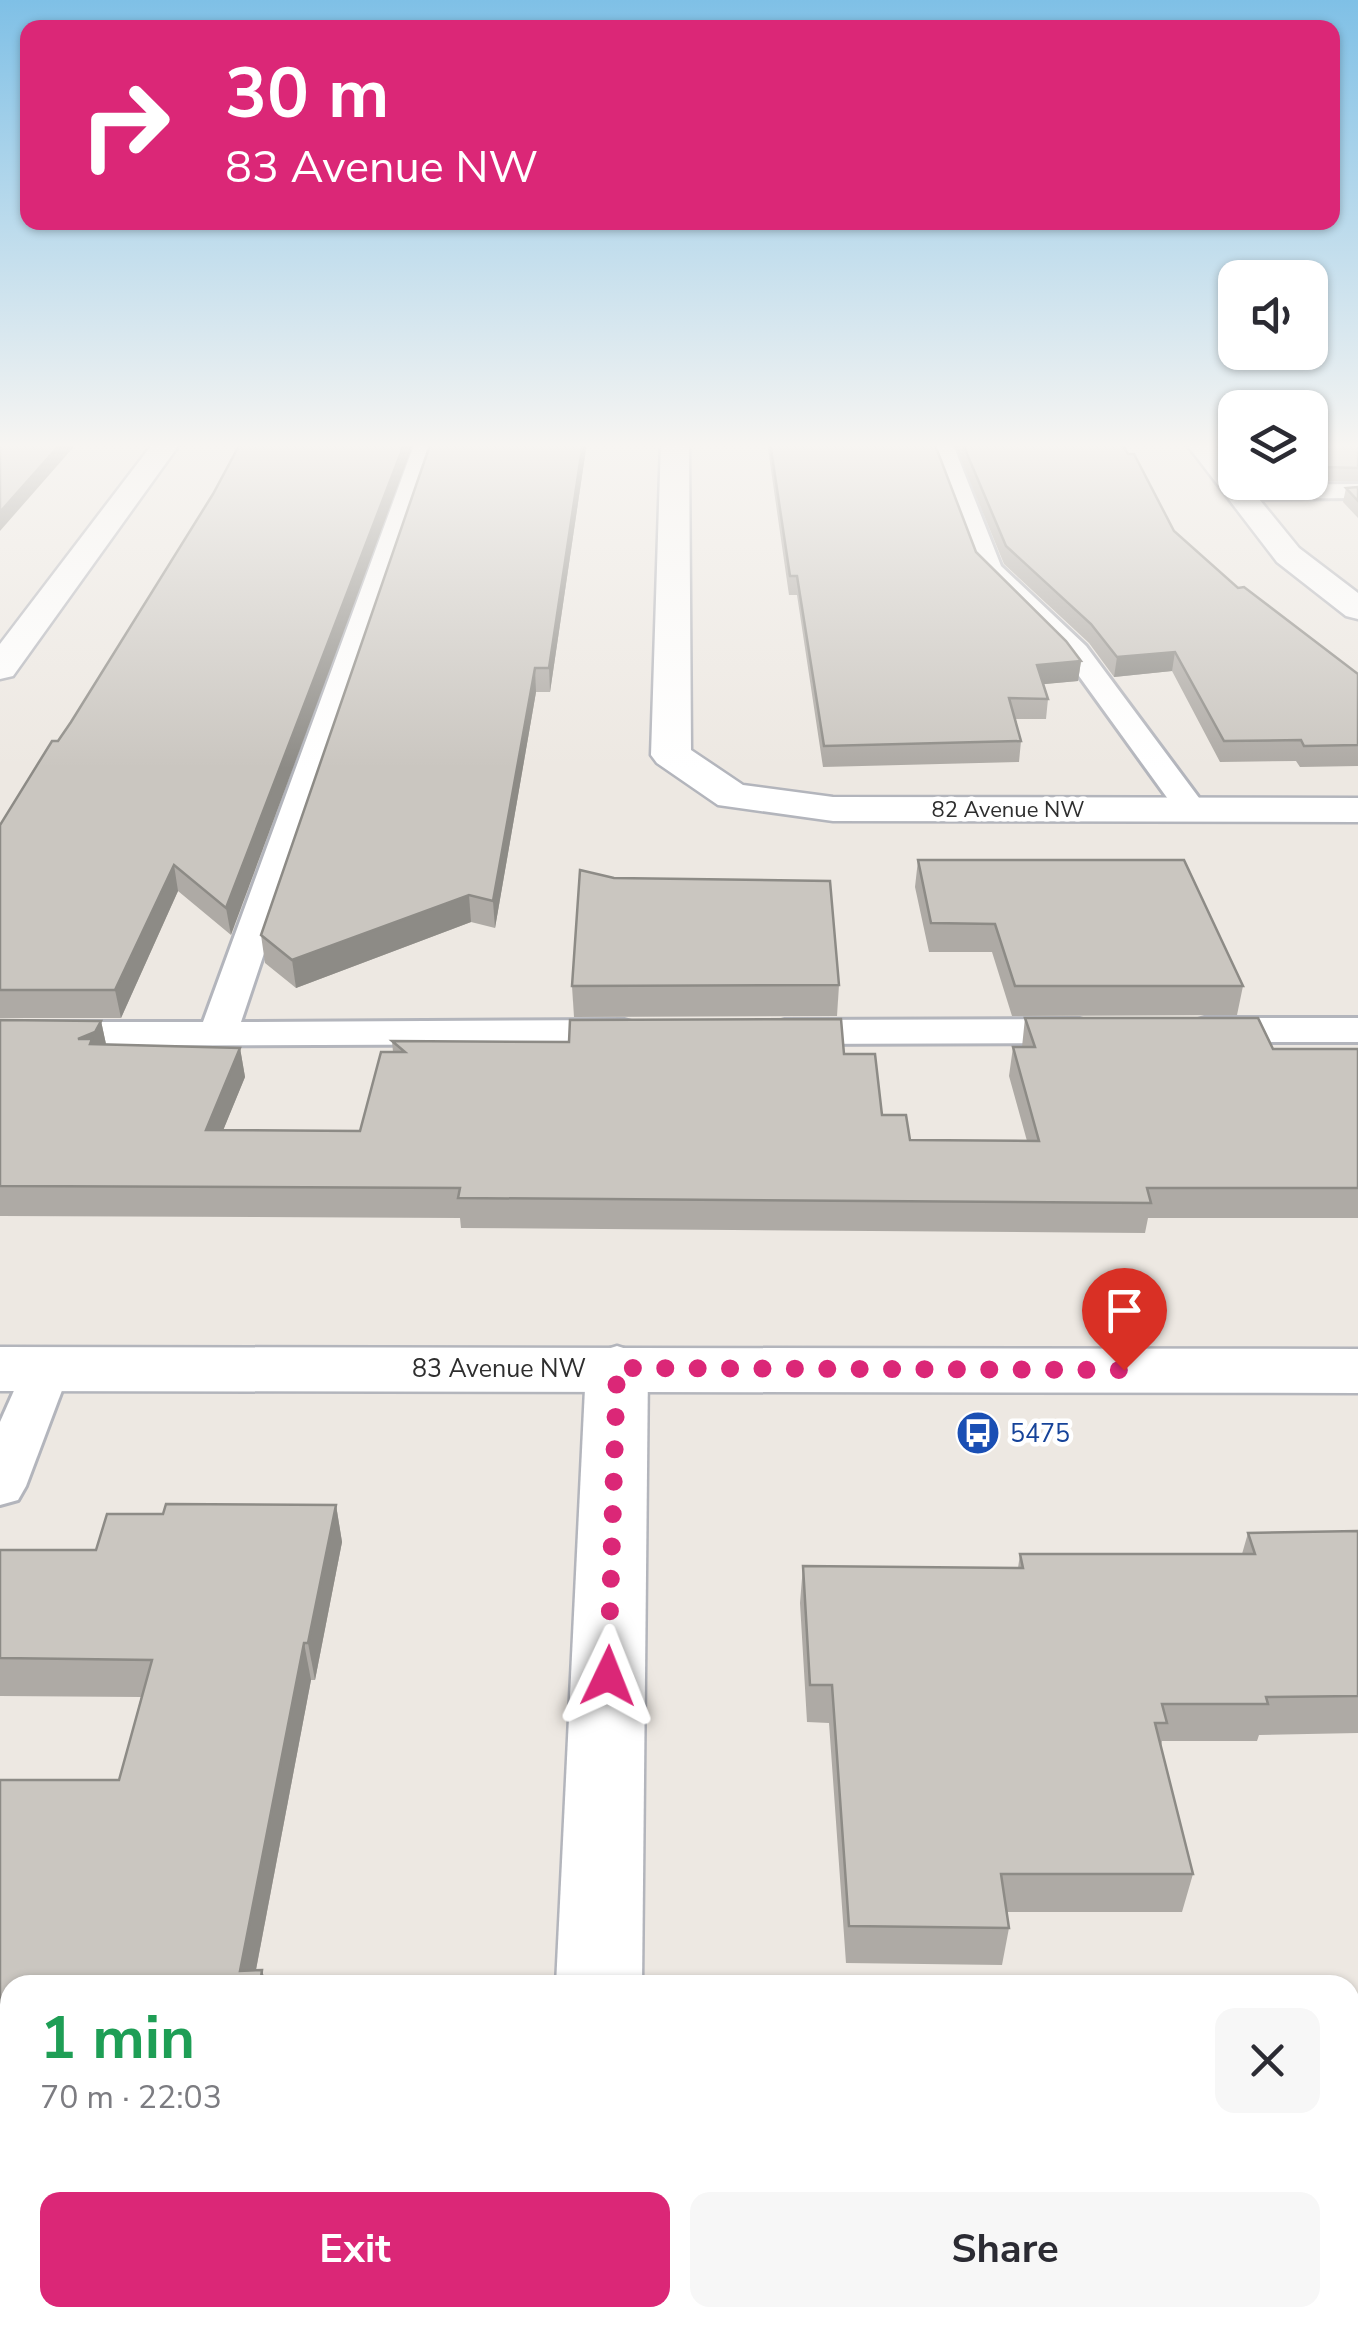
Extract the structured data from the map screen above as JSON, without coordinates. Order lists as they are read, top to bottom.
{
  "streets": {
    "street": ["82 Avenue NW", "83 Avenue NW"]
  },
  "places": {
    "bus stop": ["5475"]
  },
  "page": {
    "turn": ["30 m", "83 Avenue NW"],
    "heading": ["1 min", "70 m · 22:03"],
    "buttons": ["Exit", "Share"]
  }
}
